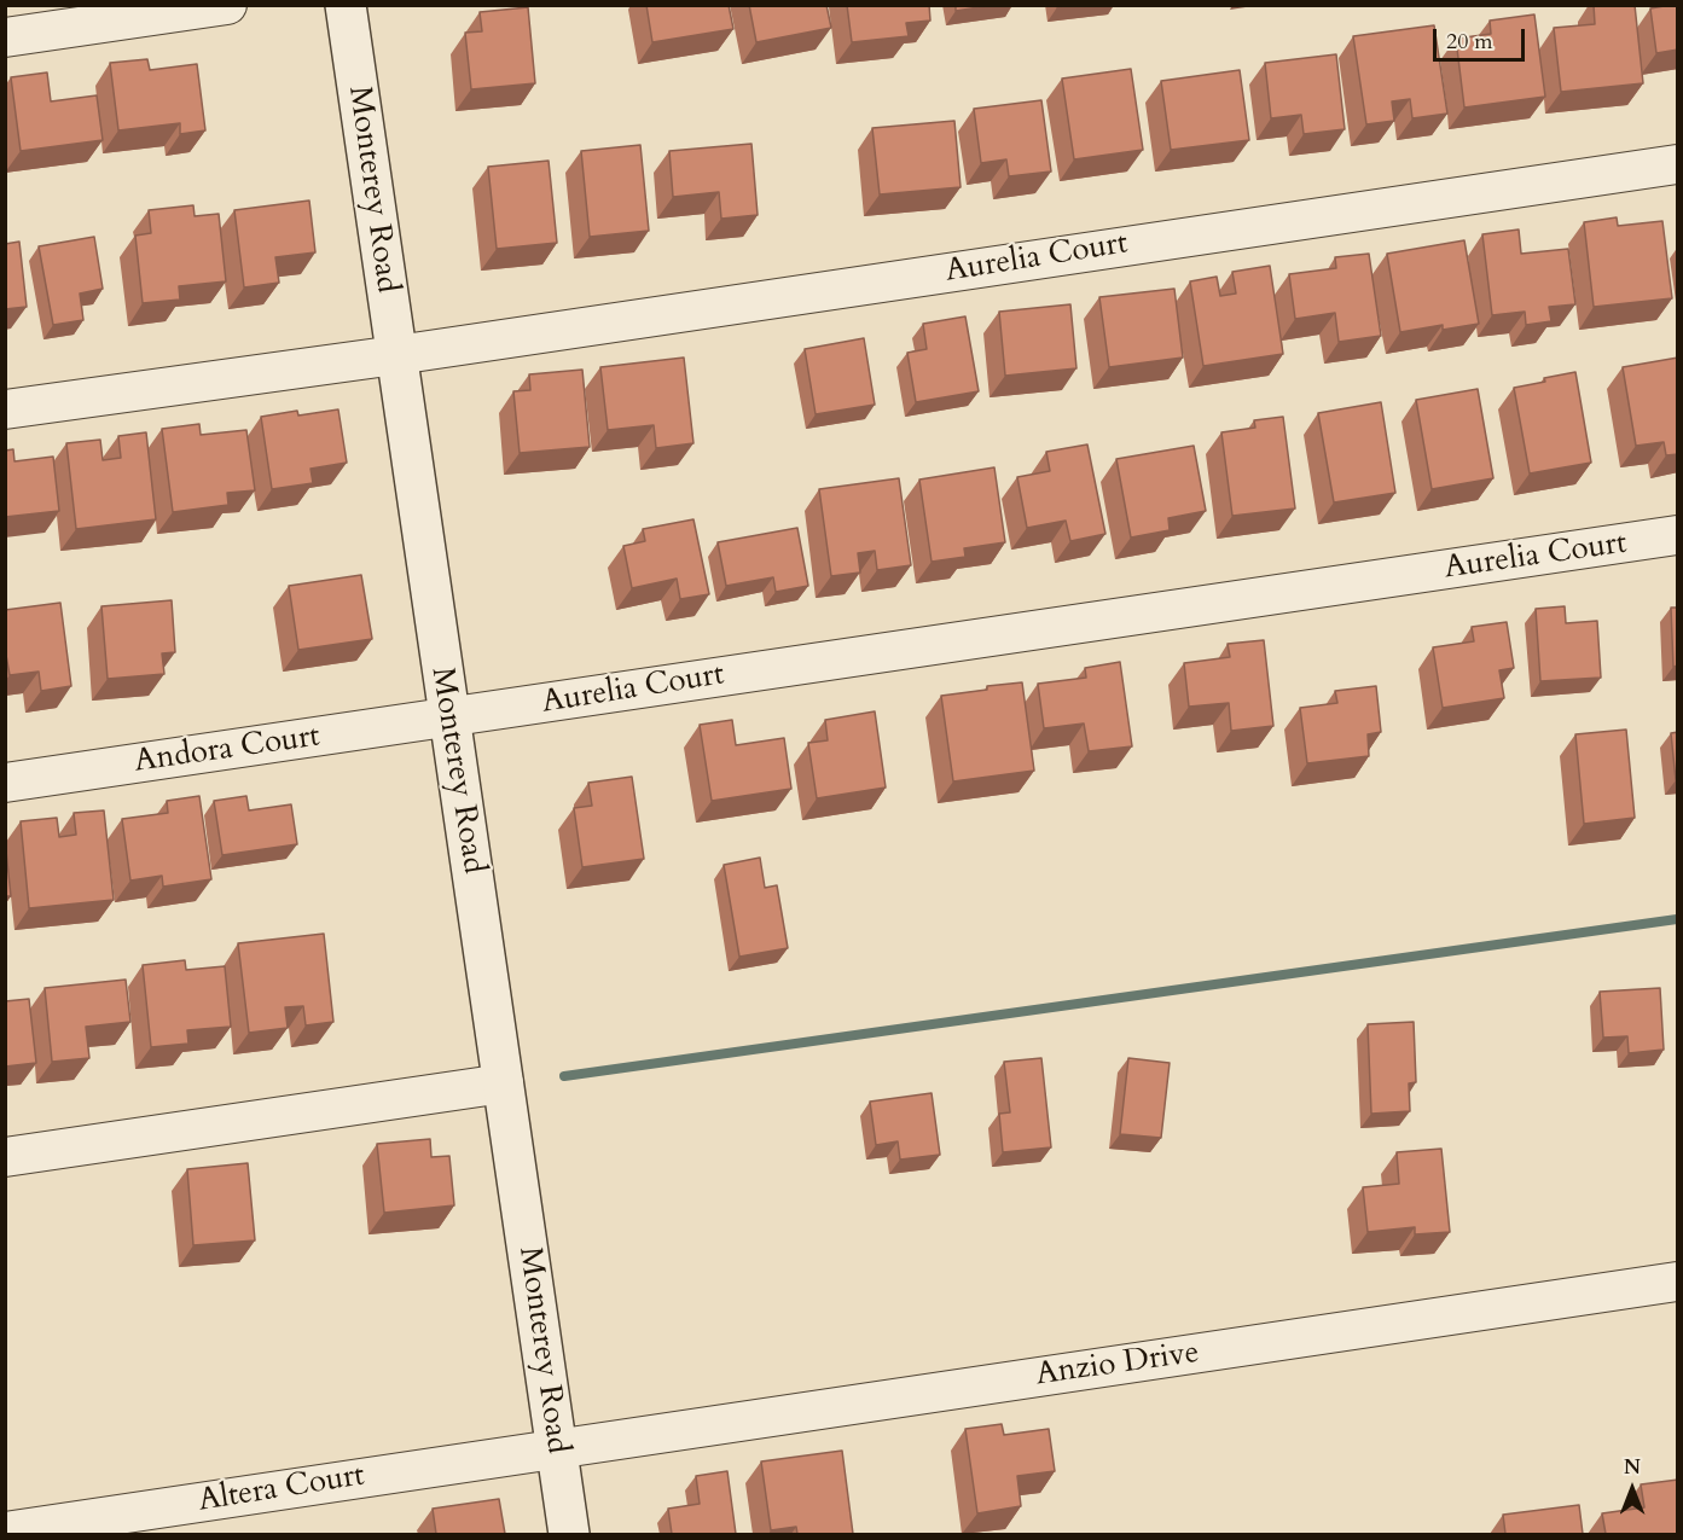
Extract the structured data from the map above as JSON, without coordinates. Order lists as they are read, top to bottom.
{
  "streets": {
    "street": [
      "Monterey Road",
      "Aurelia Court",
      "Andora Court",
      "Anzio Drive",
      "Altera Court"
    ]
  },
  "crossings": [
    ["Monterey Road", "Aurelia Court"],
    ["Monterey Road", "Andora Court"],
    ["Monterey Road", "Anzio Drive"],
    ["Monterey Road", "Altera Court"],
    ["Aurelia Court", "Andora Court"],
    ["Anzio Drive", "Altera Court"]
  ],
  "scale_bar": "20 m",
  "north": "top"
}
